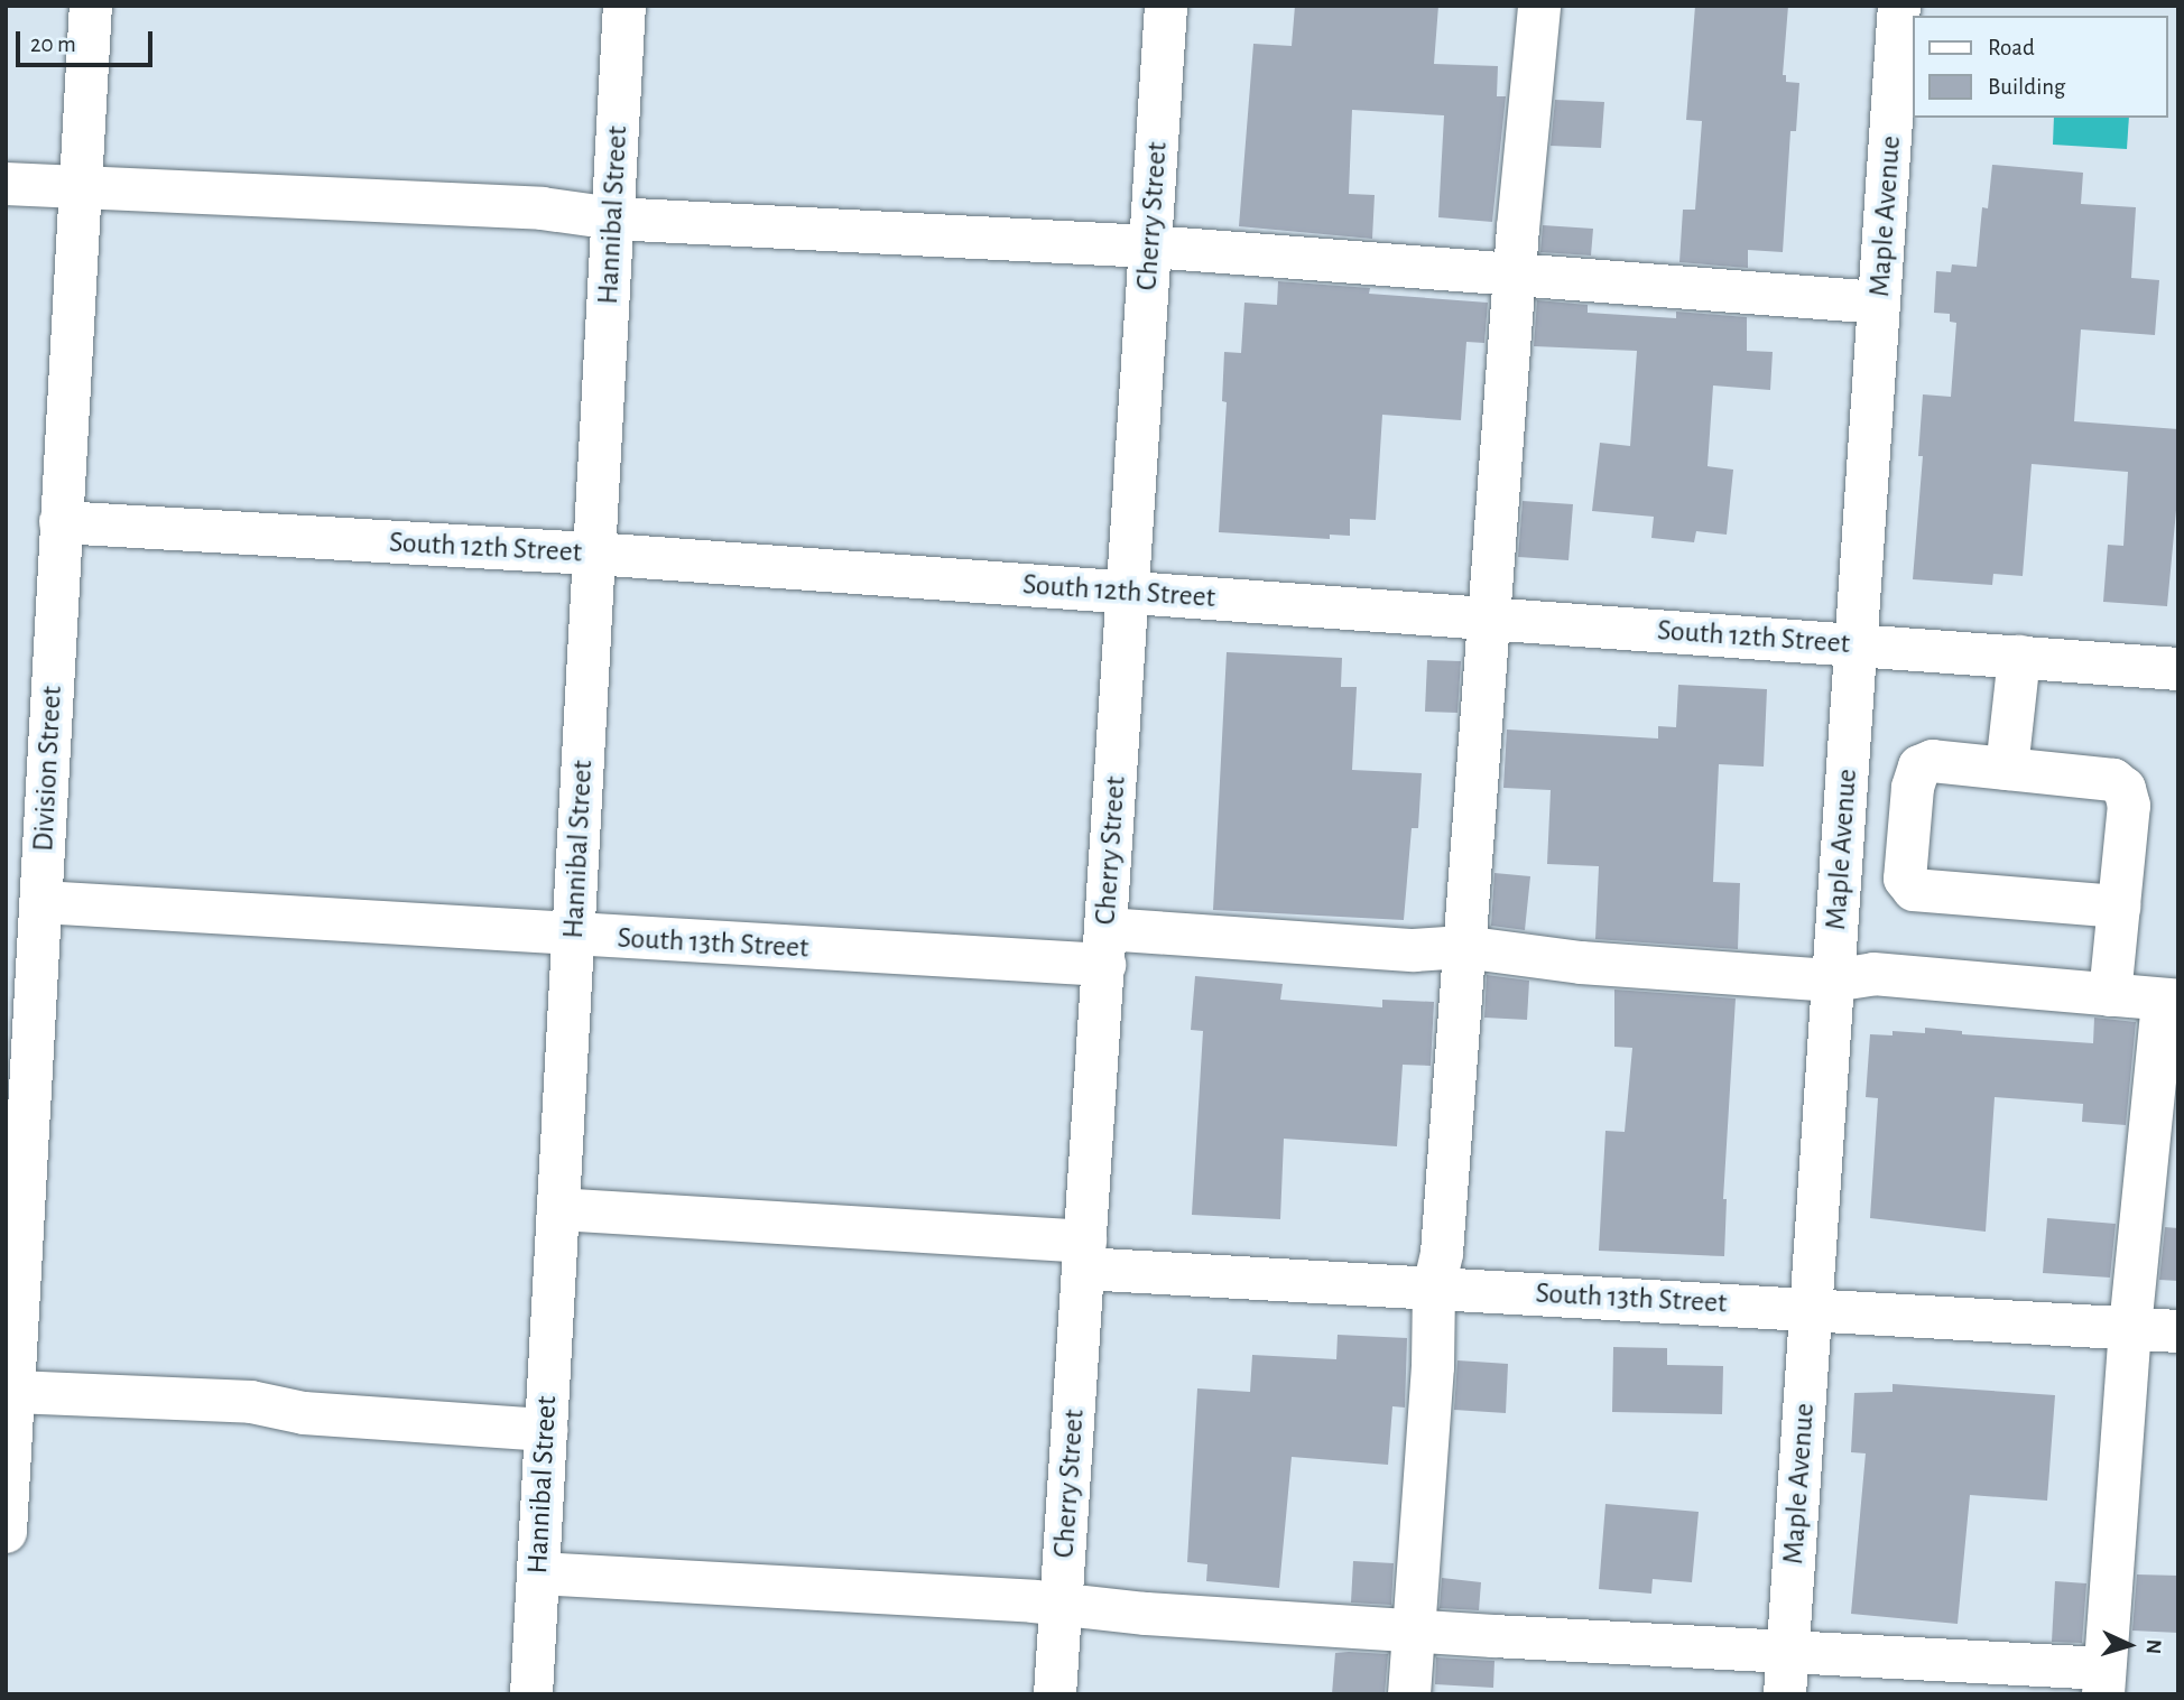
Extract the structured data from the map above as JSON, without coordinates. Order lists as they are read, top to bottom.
{
  "streets": {
    "street": [
      "Hannibal Street",
      "Cherry Street",
      "Maple Avenue",
      "South 12th Street",
      "Division Street",
      "South 13th Street"
    ]
  },
  "crossings": [
    ["Hannibal Street", "South 12th Street"],
    ["Hannibal Street", "South 13th Street"],
    ["Cherry Street", "South 12th Street"],
    ["Cherry Street", "South 13th Street"],
    ["Maple Avenue", "South 12th Street"],
    ["Maple Avenue", "South 13th Street"],
    ["South 12th Street", "Division Street"],
    ["Division Street", "South 13th Street"]
  ],
  "legend": ["Road", "Building"],
  "scale_bar": "20 m",
  "north": "right"
}
